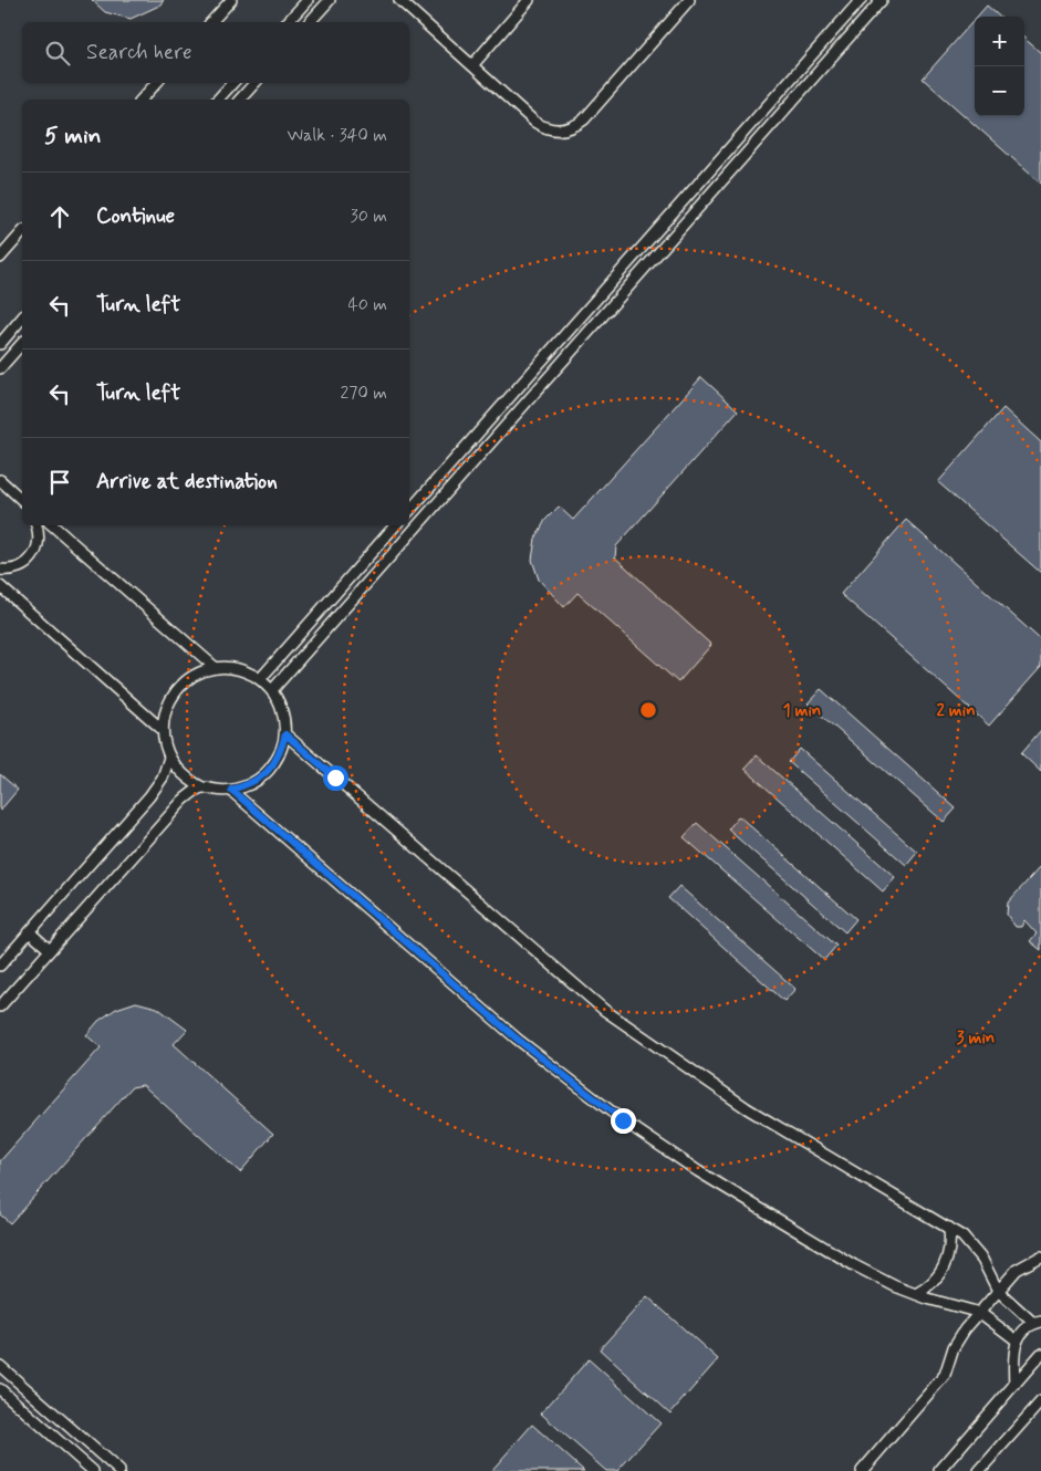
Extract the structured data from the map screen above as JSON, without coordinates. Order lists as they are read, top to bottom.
{
  "page": {
    "map_buttons": ["+", "−"],
    "search": "Search here",
    "heading": ["5 min", "Walk · 340 m"],
    "list": [
      ["Continue", "30 m"],
      ["Turn left", "40 m"],
      ["Turn left", "270 m"],
      "Arrive at destination"
    ]
  },
  "rings": ["1 min", "2 min", "3 min"]
}
